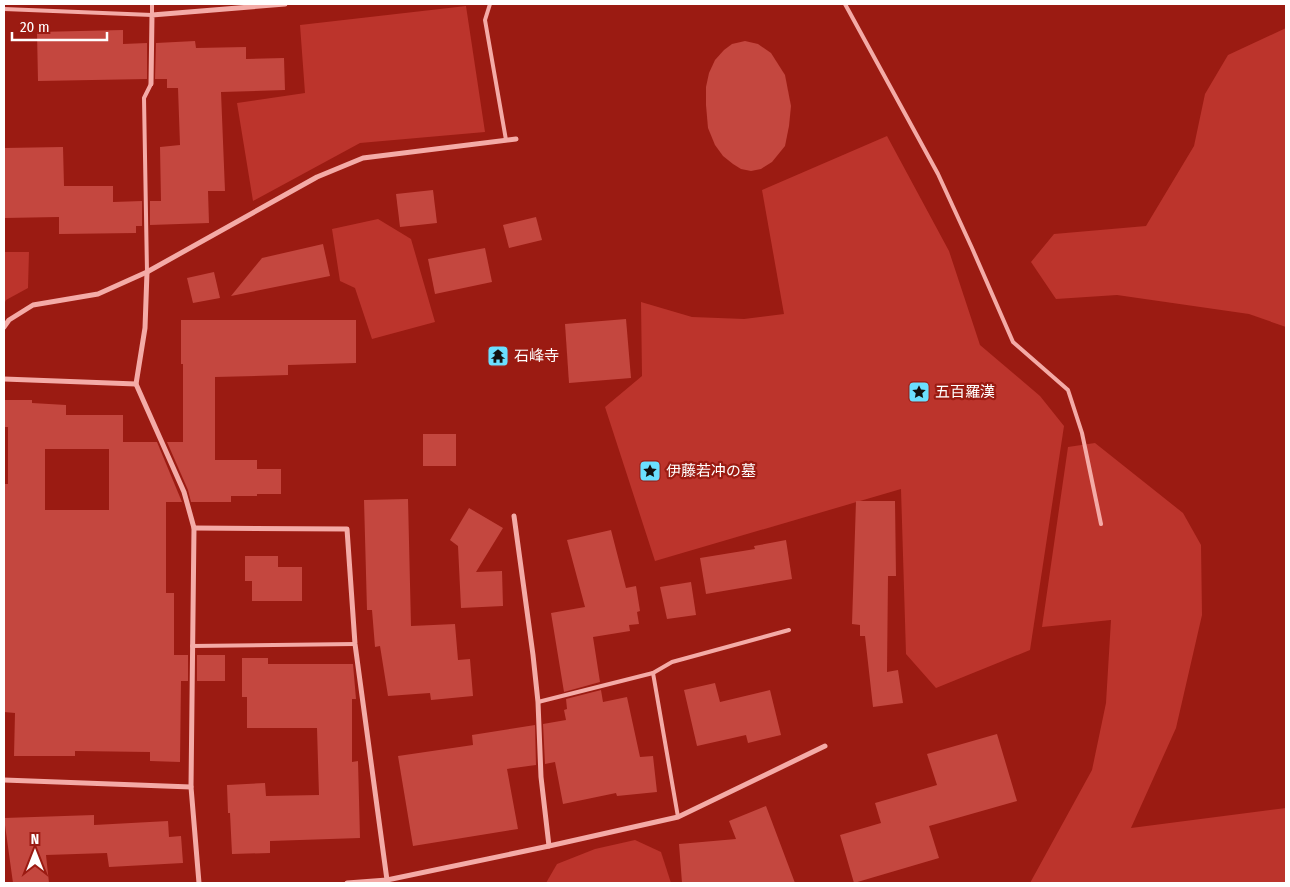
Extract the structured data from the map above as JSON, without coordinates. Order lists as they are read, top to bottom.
{
  "places": {
    "temple": ["石峰寺"],
    "place": ["五百羅漢", "伊藤若冲の墓"]
  },
  "scale_bar": "20 m",
  "north": "top"
}
